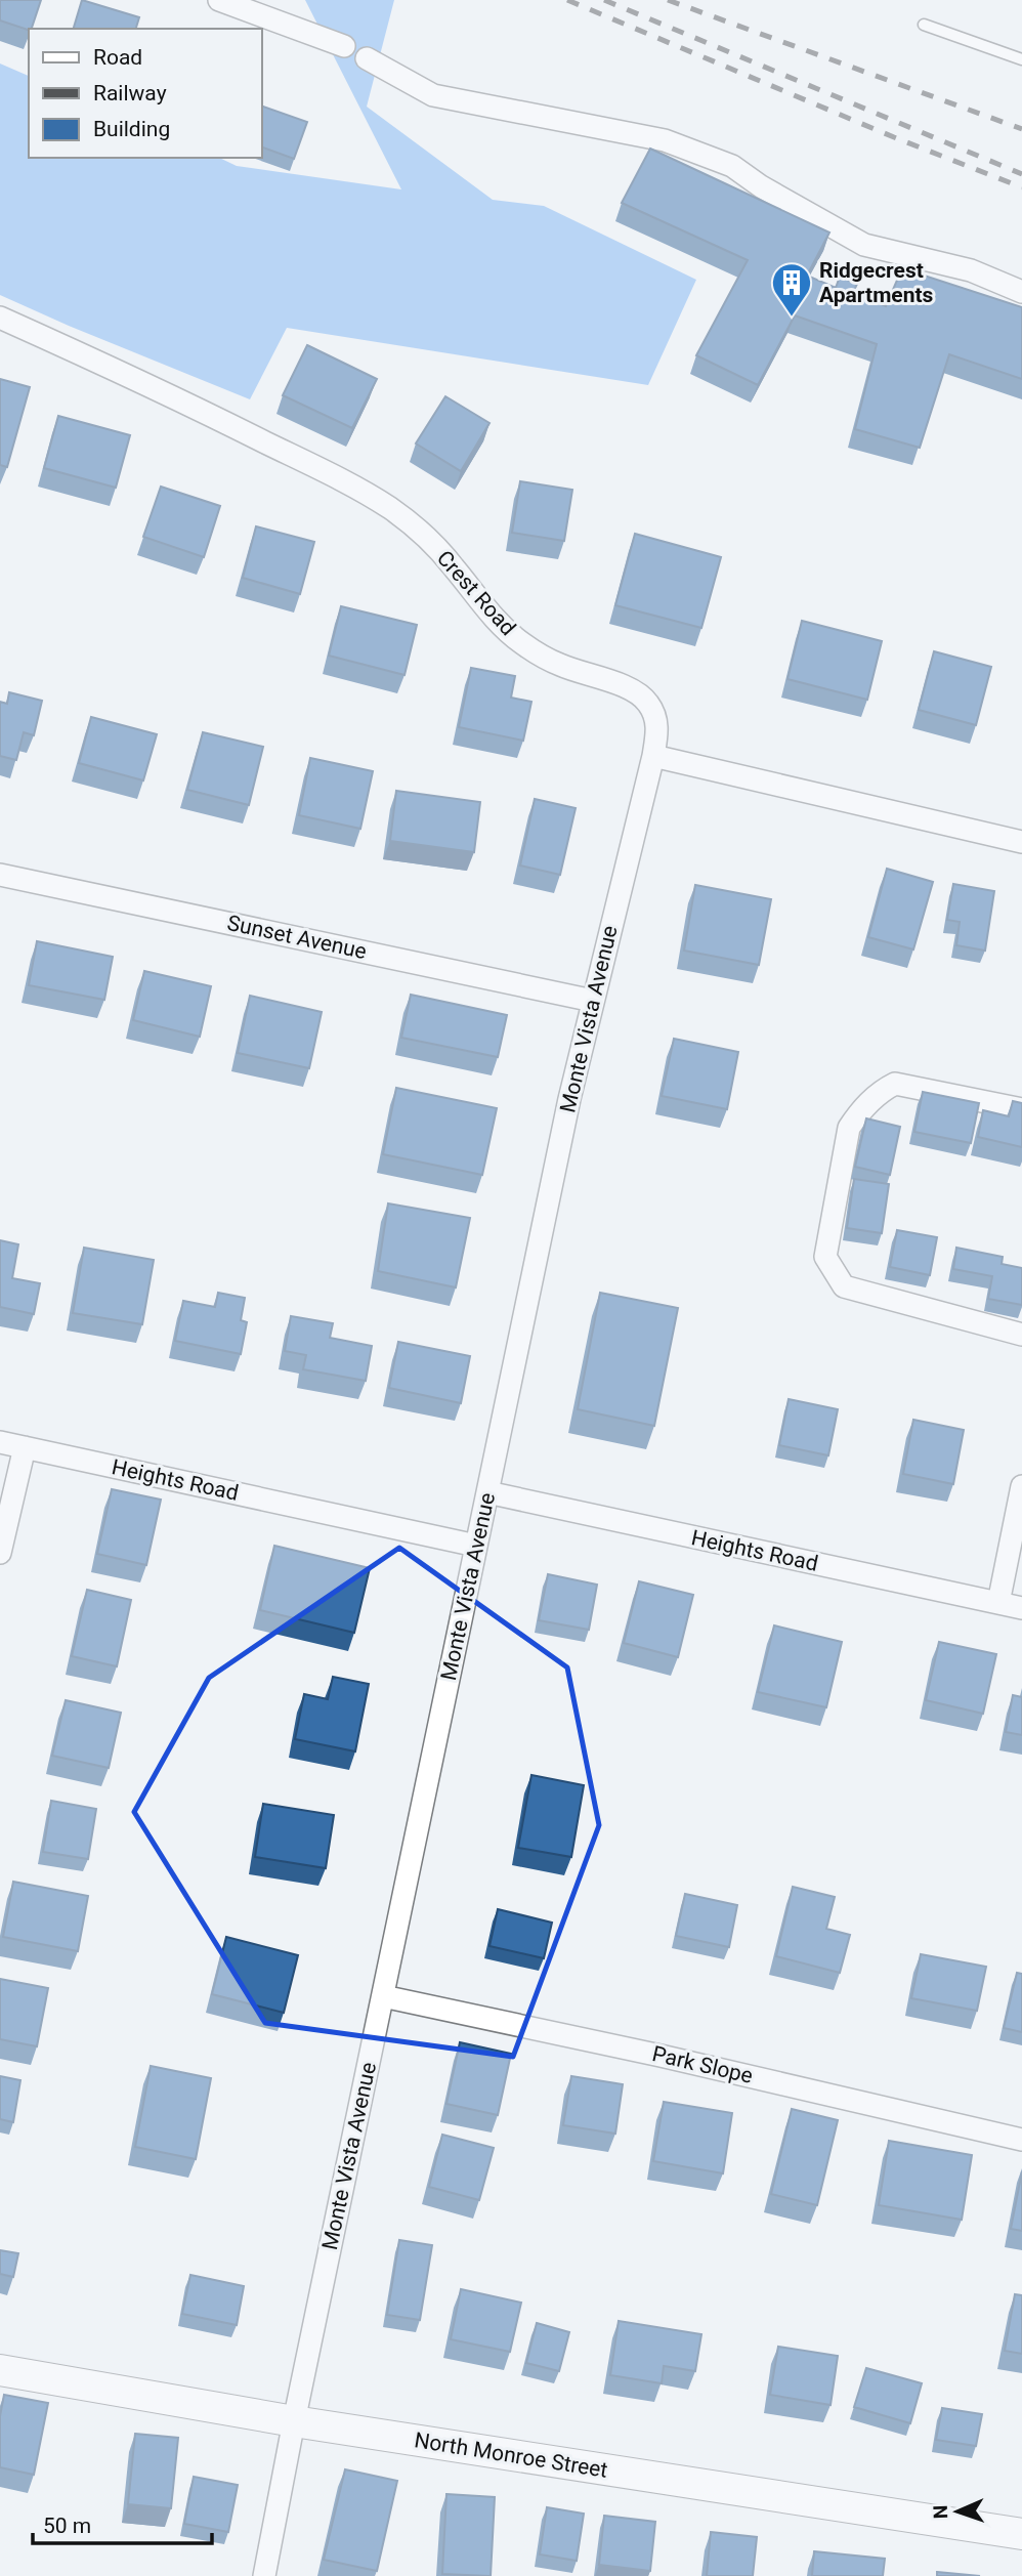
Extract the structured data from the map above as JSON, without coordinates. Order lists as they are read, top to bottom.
{
  "streets": {
    "main road": ["North Monroe Street"],
    "street": [
      "Crest Road",
      "Sunset Avenue",
      "Monte Vista Avenue",
      "Heights Road",
      "Park Slope"
    ]
  },
  "crossings": [
    ["Crest Road", "Monte Vista Avenue"],
    ["Sunset Avenue", "Monte Vista Avenue"],
    ["Monte Vista Avenue", "Heights Road"],
    ["Monte Vista Avenue", "Park Slope"],
    ["Monte Vista Avenue", "North Monroe Street"]
  ],
  "places": {
    "building": ["Ridgecrest Apartments"]
  },
  "legend": ["Road", "Railway", "Building"],
  "scale_bar": "50 m",
  "north": "left"
}
